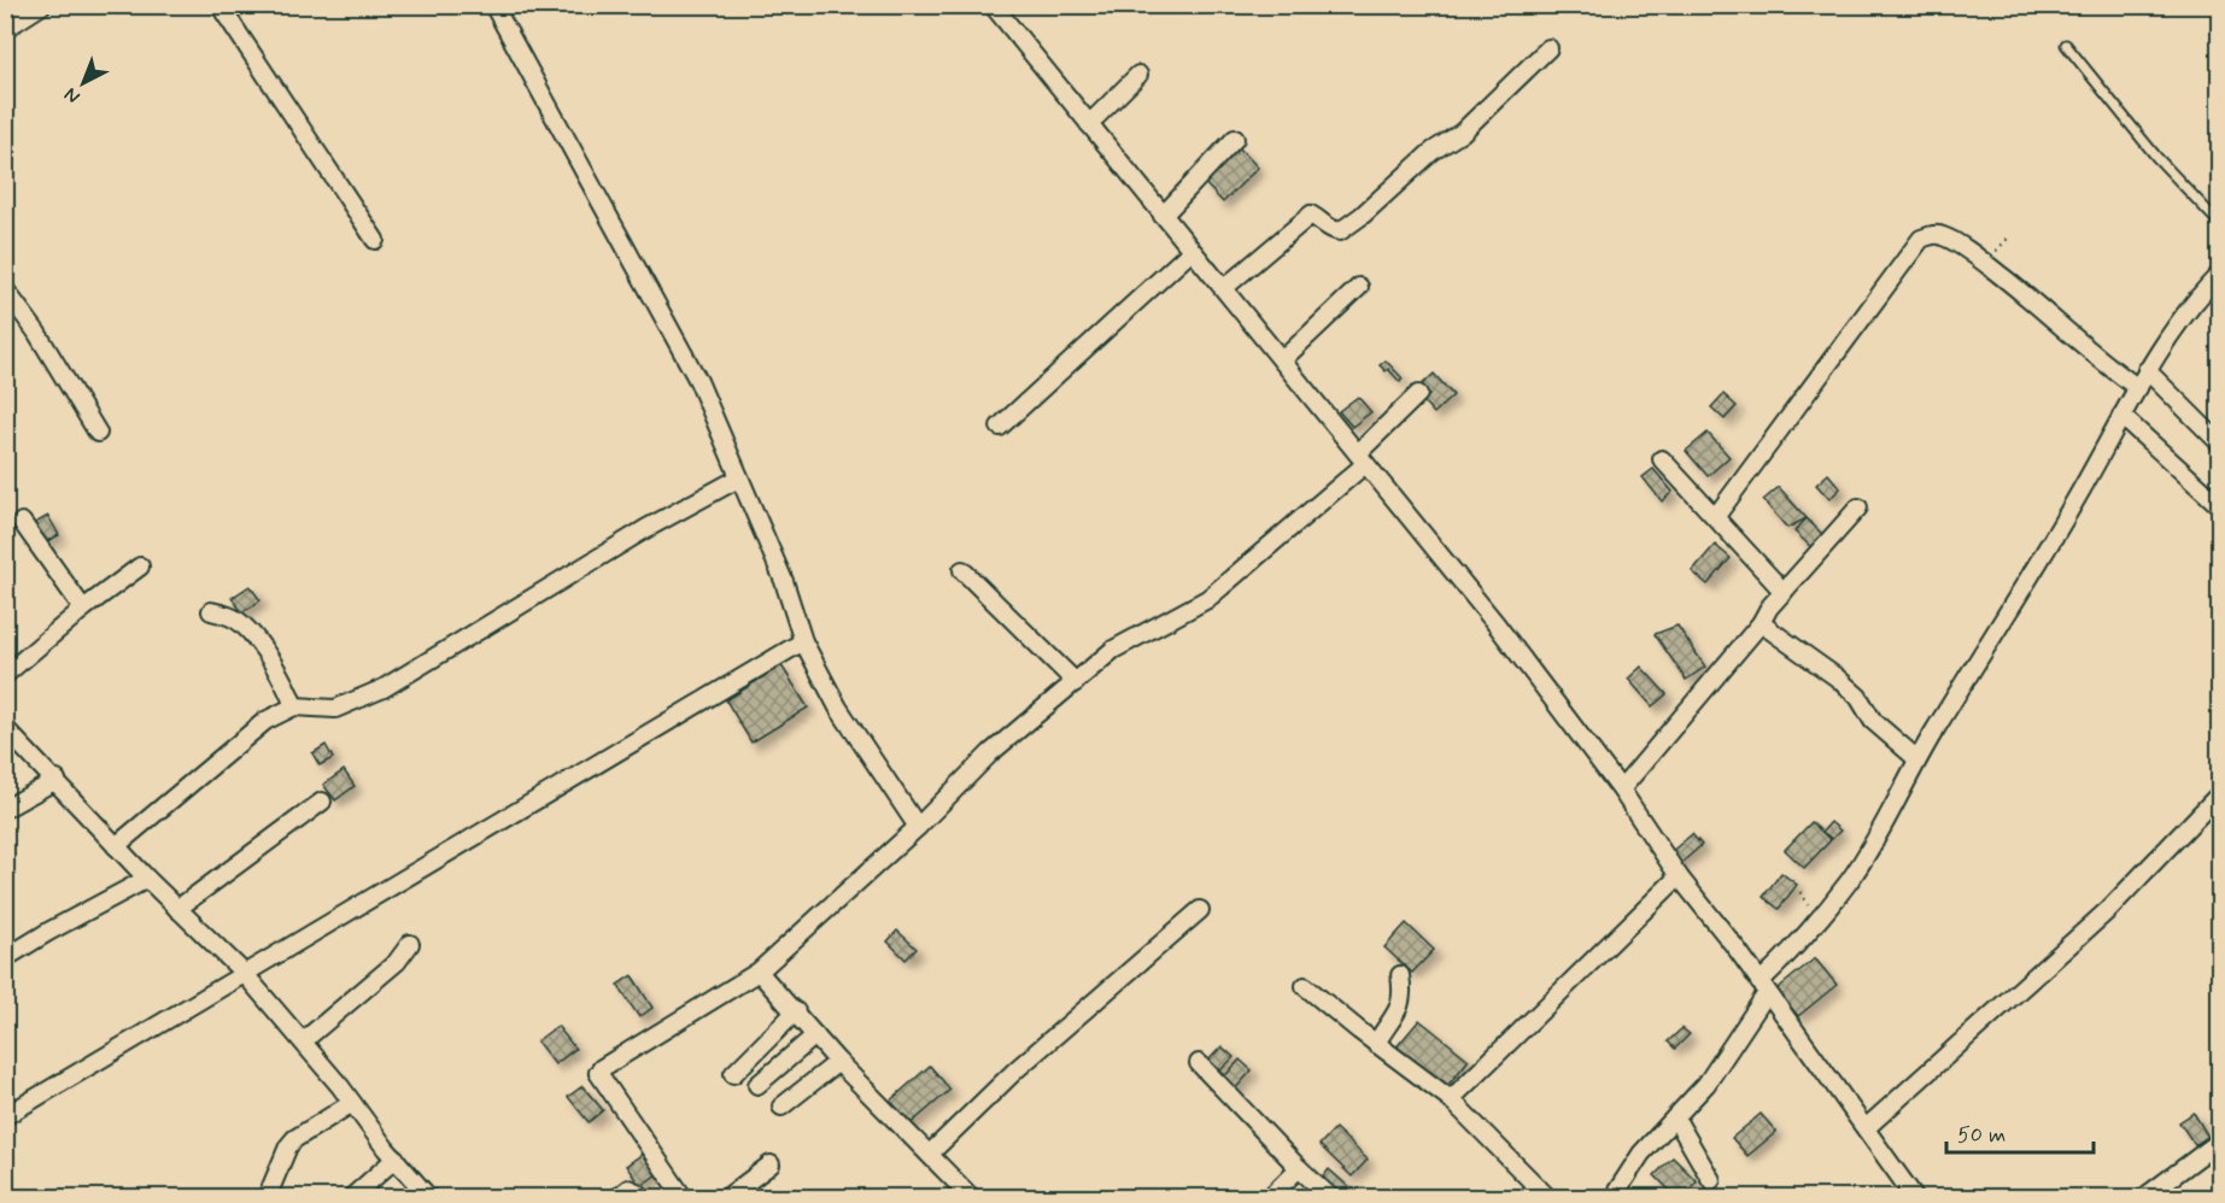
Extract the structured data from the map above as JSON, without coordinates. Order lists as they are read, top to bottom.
{
  "scale_bar": "50 m",
  "north": "bottom left"
}
